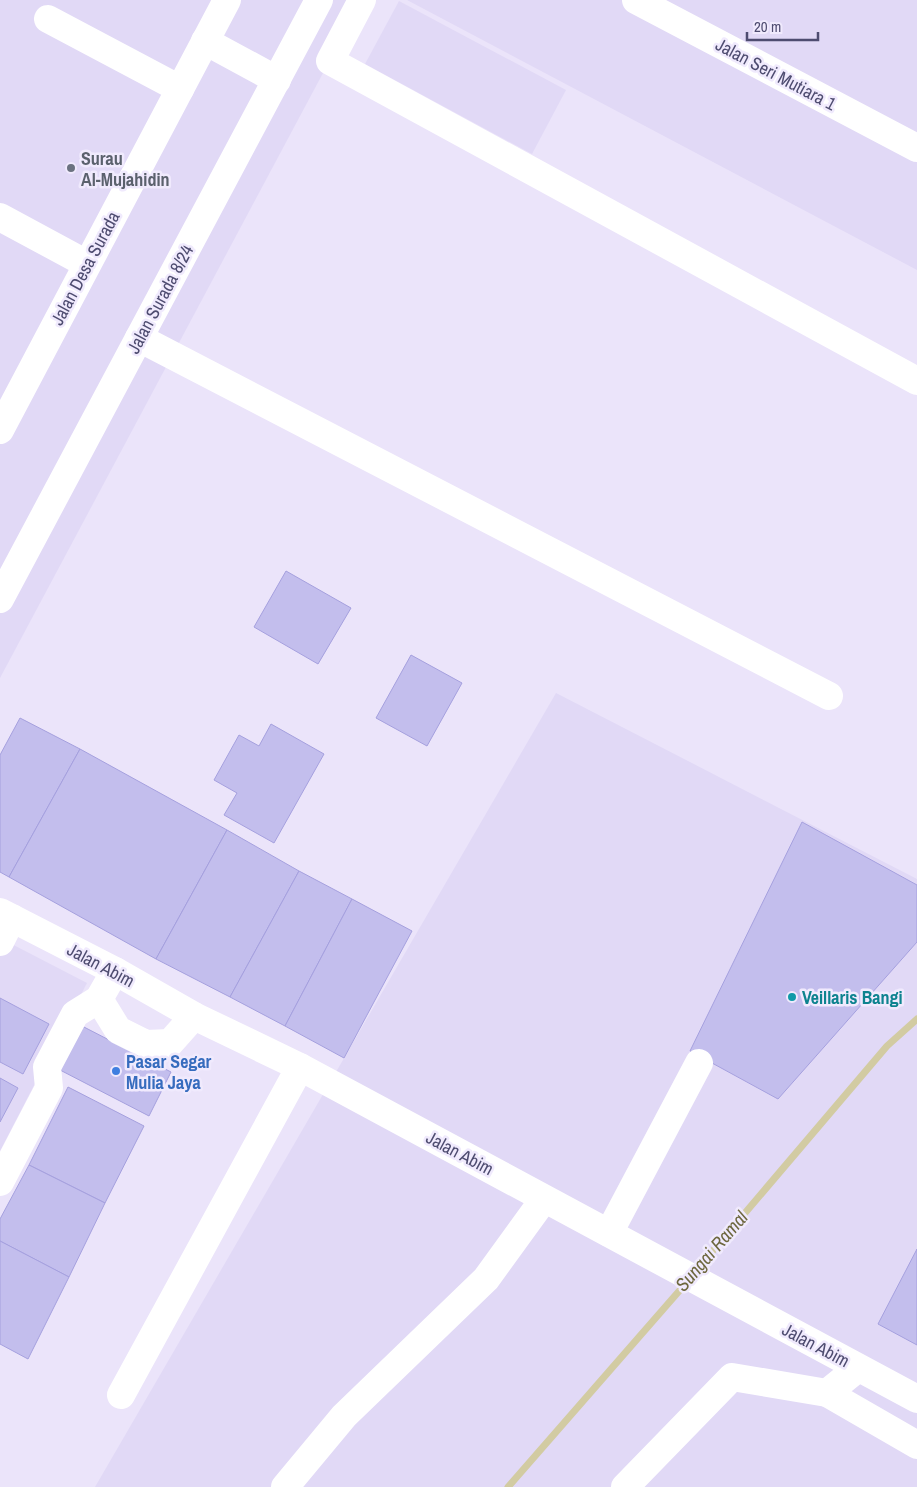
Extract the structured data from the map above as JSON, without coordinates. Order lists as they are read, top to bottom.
{
  "streets": {
    "street": [
      "Jalan Seri Mutiara 1",
      "Jalan Desa Surada",
      "Jalan Surada 8/24",
      "Jalan Abim"
    ]
  },
  "water": ["Sungai Ramal"],
  "places": ["Surau Al-Mujahidin", "Veillaris Bangi", "Pasar Segar Mulia Jaya"],
  "scale_bar": "20 m"
}
